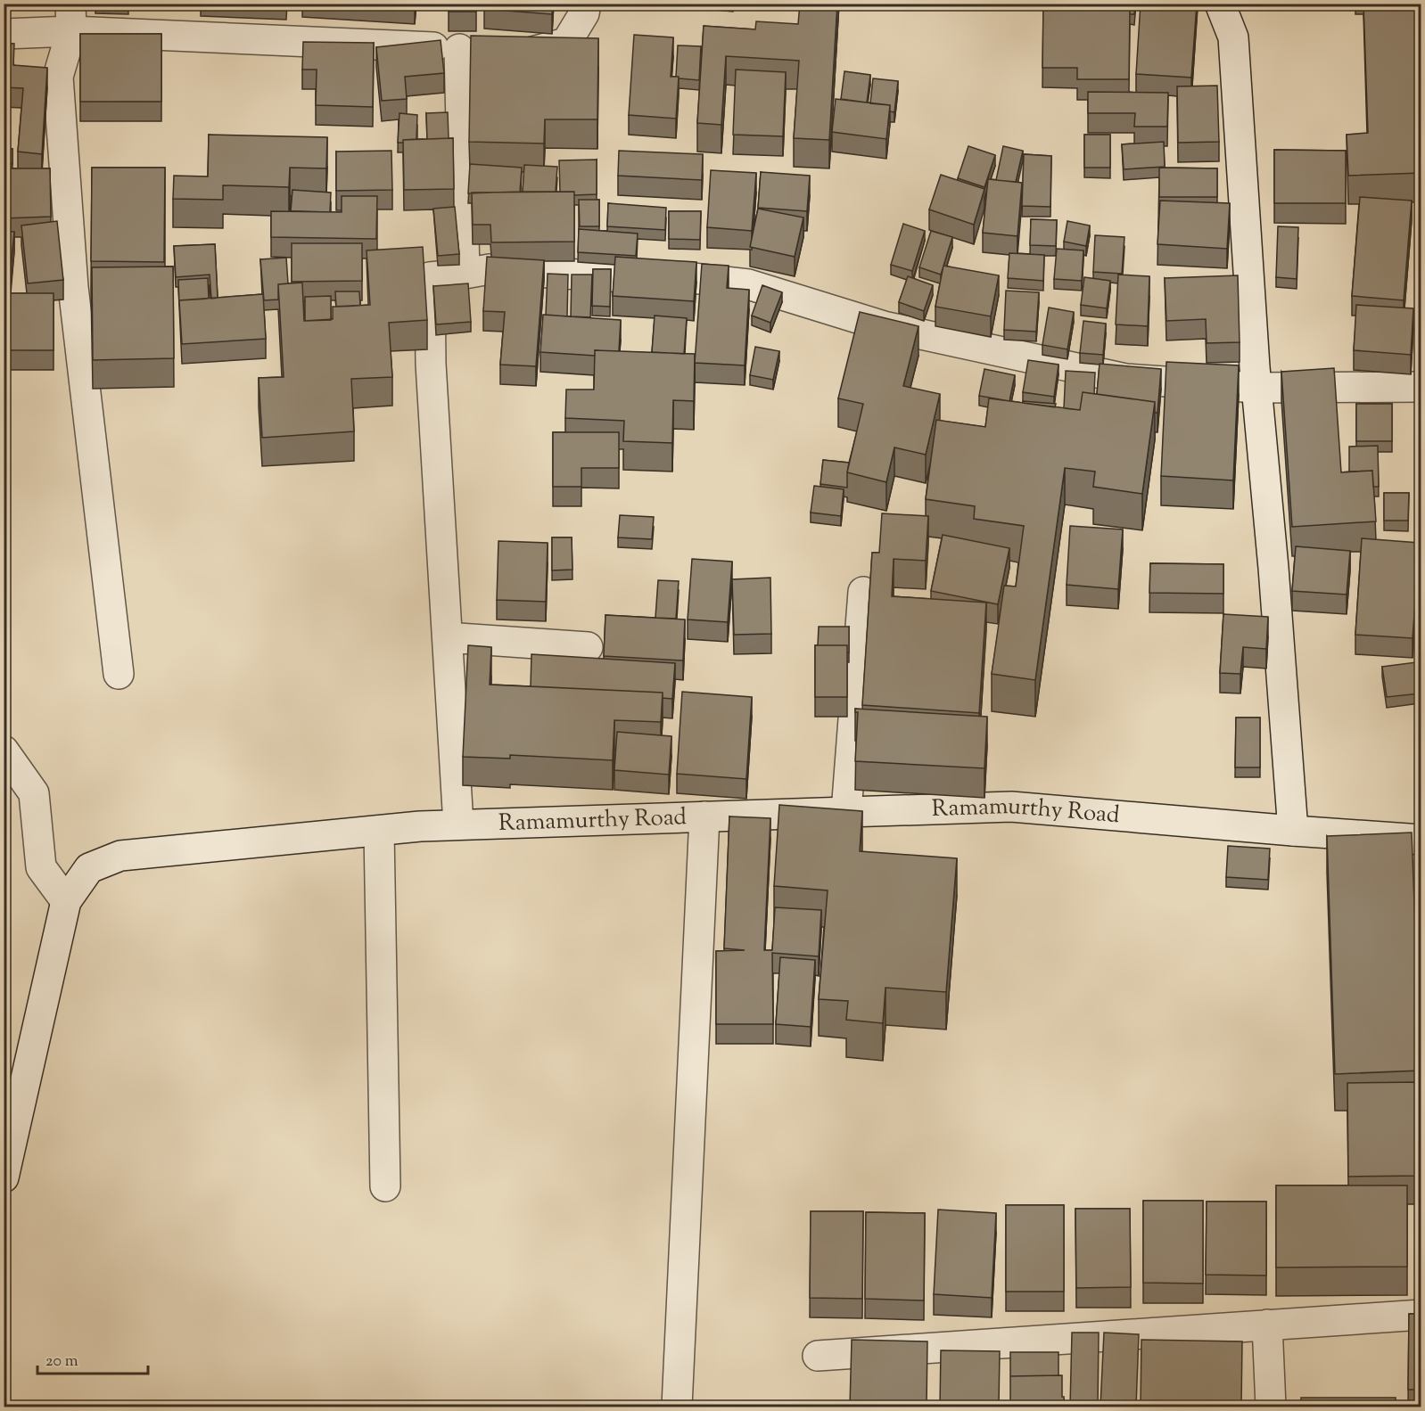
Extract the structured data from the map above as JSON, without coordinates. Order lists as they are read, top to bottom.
{
  "streets": {
    "street": ["Ramamurthy Road"]
  },
  "scale_bar": "20 m"
}
